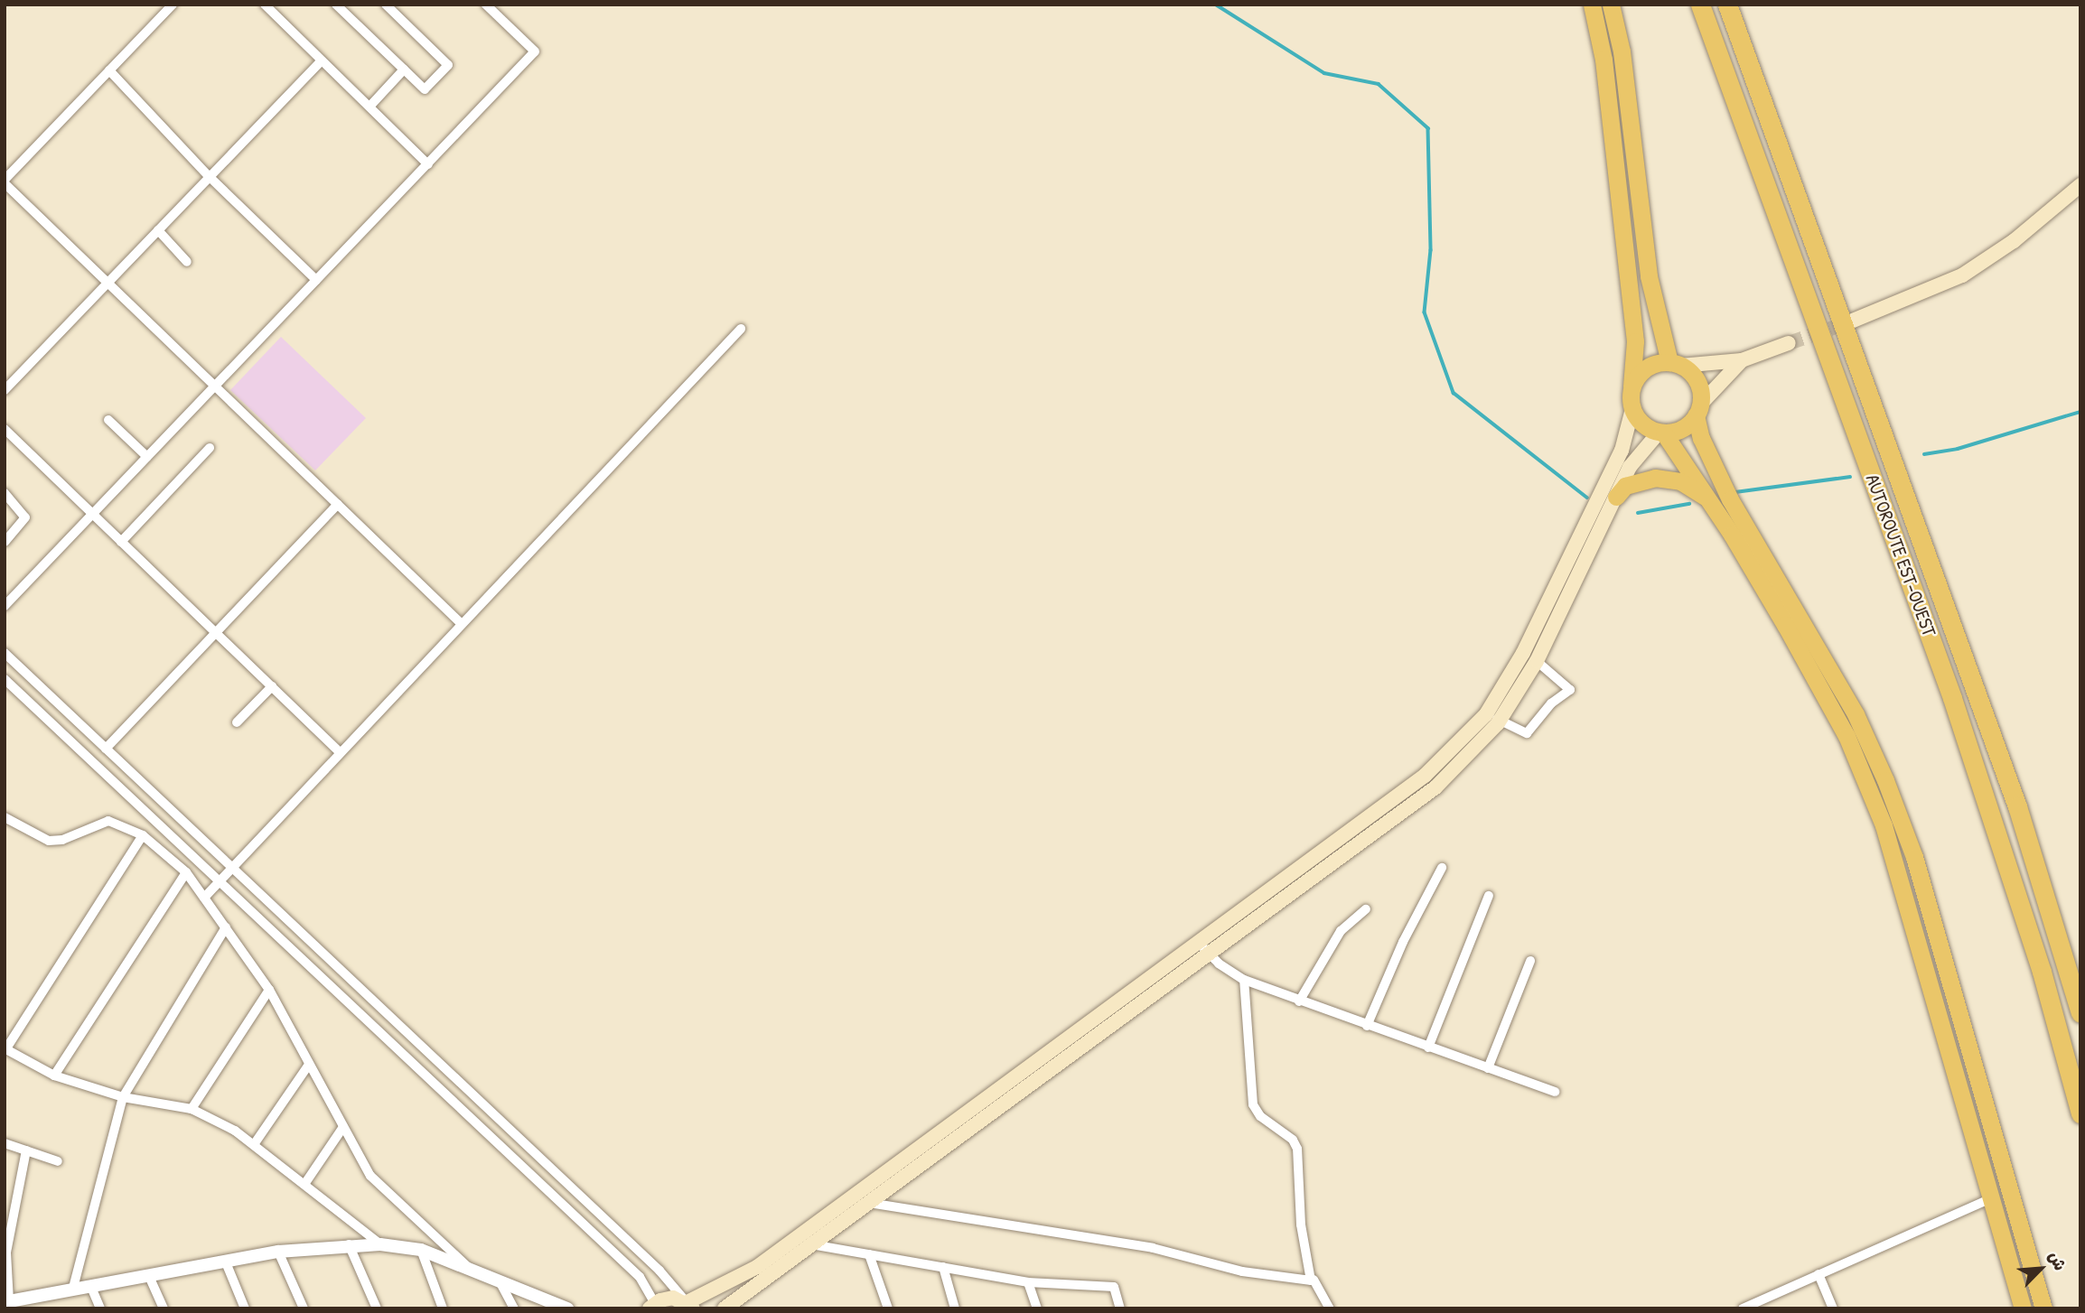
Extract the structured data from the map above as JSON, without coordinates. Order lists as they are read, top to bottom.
{
  "streets": {
    "highway": ["AUTOROUTE EST-OUEST"]
  },
  "north": "top right"
}
